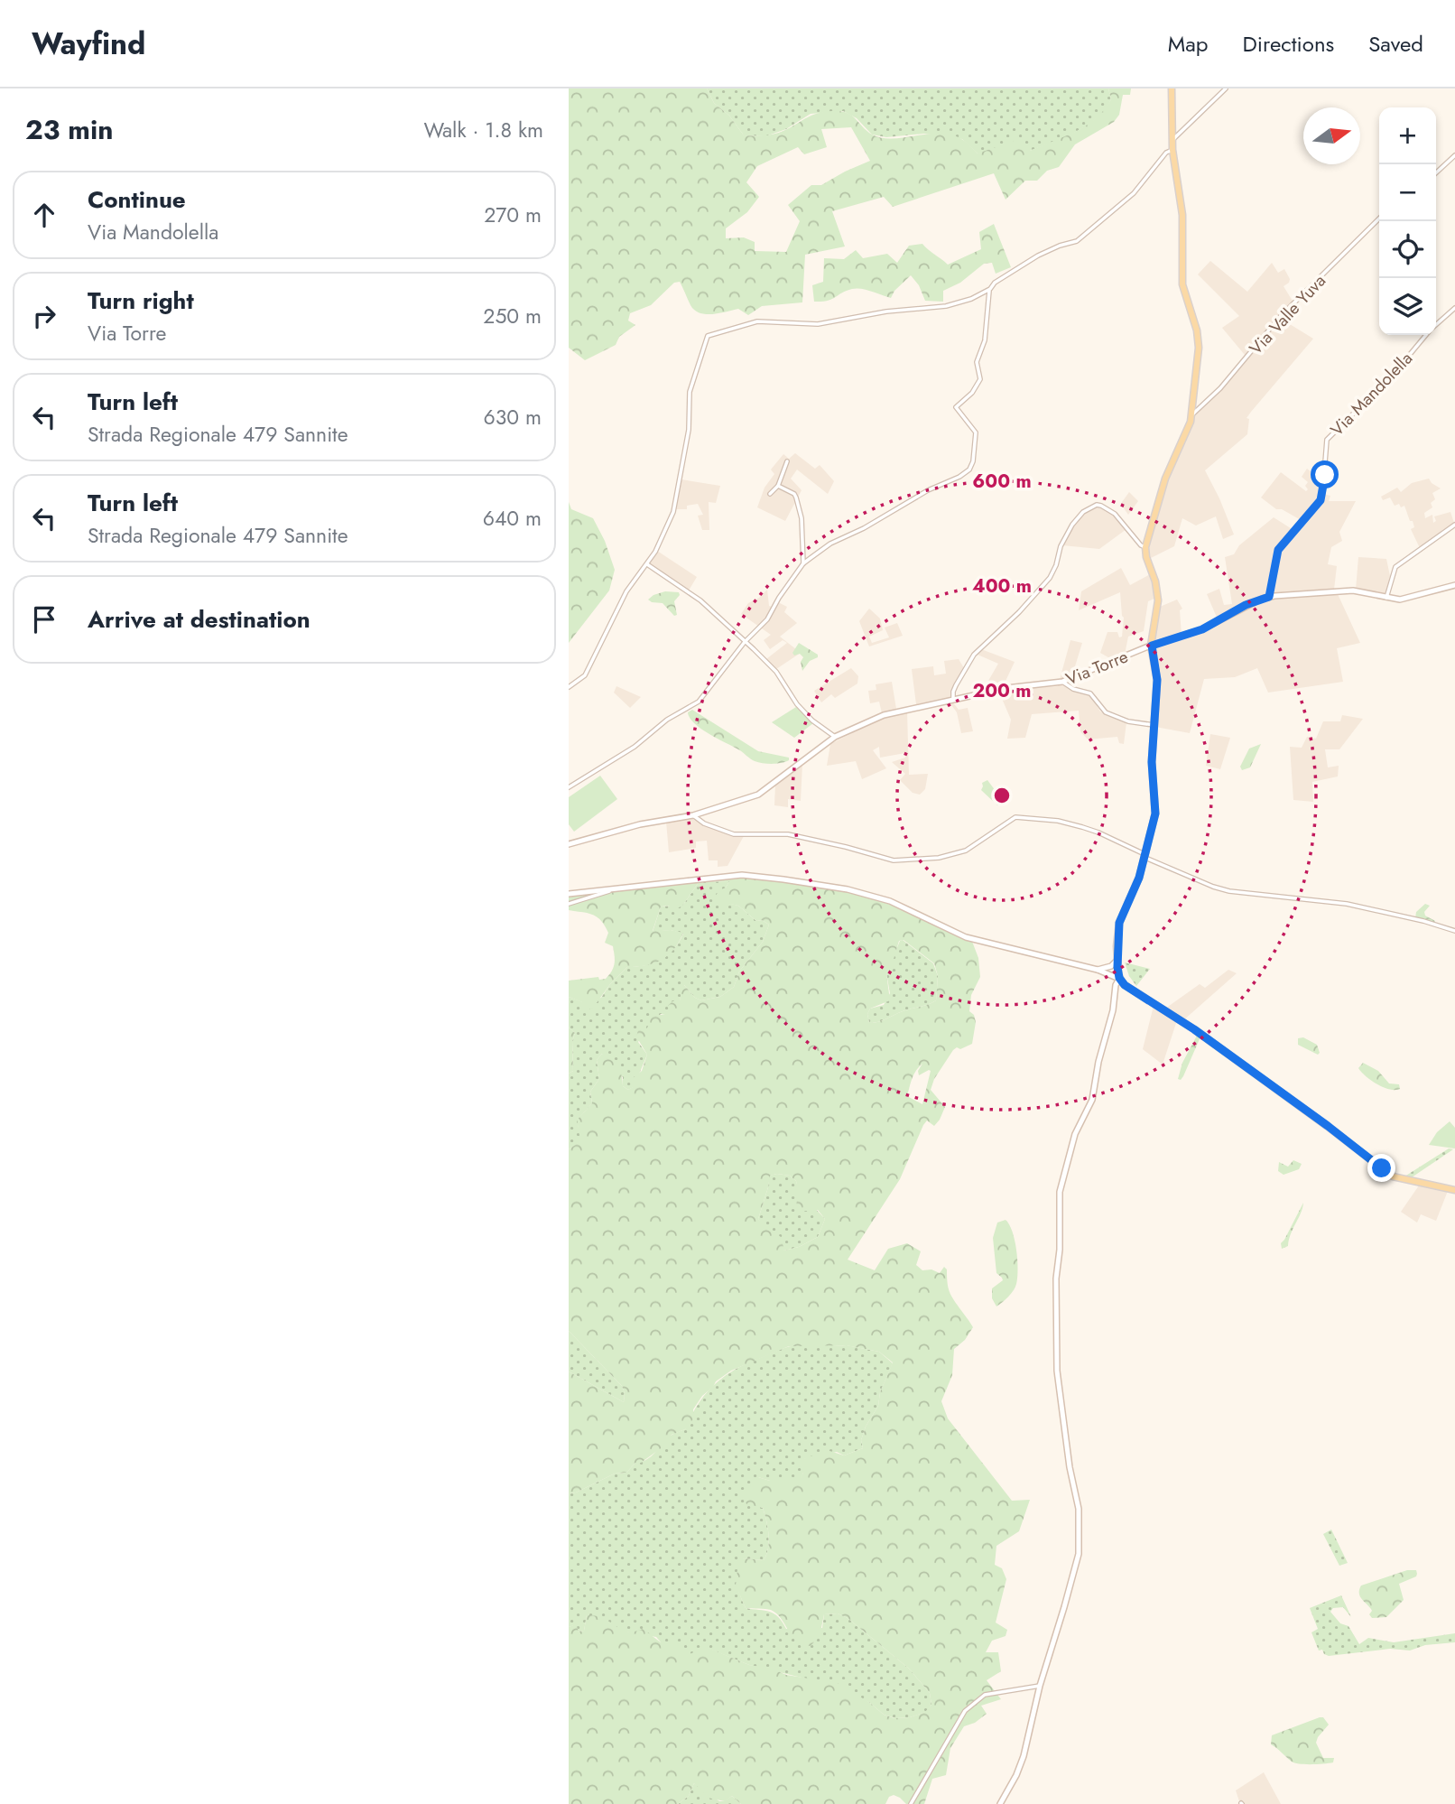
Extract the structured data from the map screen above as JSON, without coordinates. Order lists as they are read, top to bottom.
{
  "streets": {
    "main road": ["Via Torre"],
    "street": ["Via Valle Yuva", "Via Mandolella"]
  },
  "crossings": [
    ["Via Mandolella", "Via Torre"]
  ],
  "north": "right",
  "page": {
    "header": "Wayfind",
    "nav": ["Map", "Directions", "Saved"],
    "heading": ["23 min", "Walk · 1.8 km"],
    "map_buttons": ["+", "−"],
    "list": [
      ["Continue", "Via Mandolella", "270 m"],
      ["Turn right", "Via Torre", "250 m"],
      ["Turn left", "Strada Regionale 479 Sannite", "630 m"],
      ["Turn left", "Strada Regionale 479 Sannite", "640 m"],
      "Arrive at destination"
    ]
  },
  "rings": ["600 m", "400 m", "200 m"]
}
